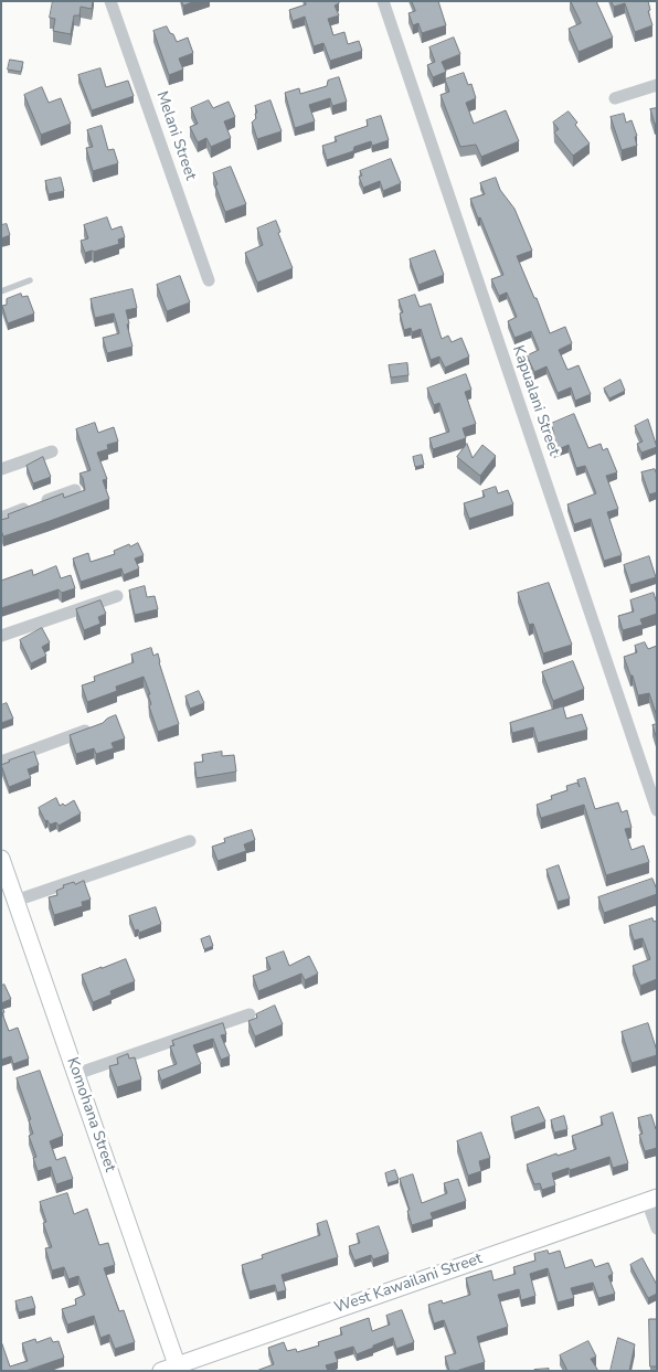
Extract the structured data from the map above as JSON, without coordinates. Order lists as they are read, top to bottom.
{
  "streets": {
    "street": [
      "Melani Street",
      "Kapualani Street",
      "Komohana Street",
      "West Kawailani Street"
    ]
  },
  "crossings": [
    ["Komohana Street", "West Kawailani Street"]
  ]
}
